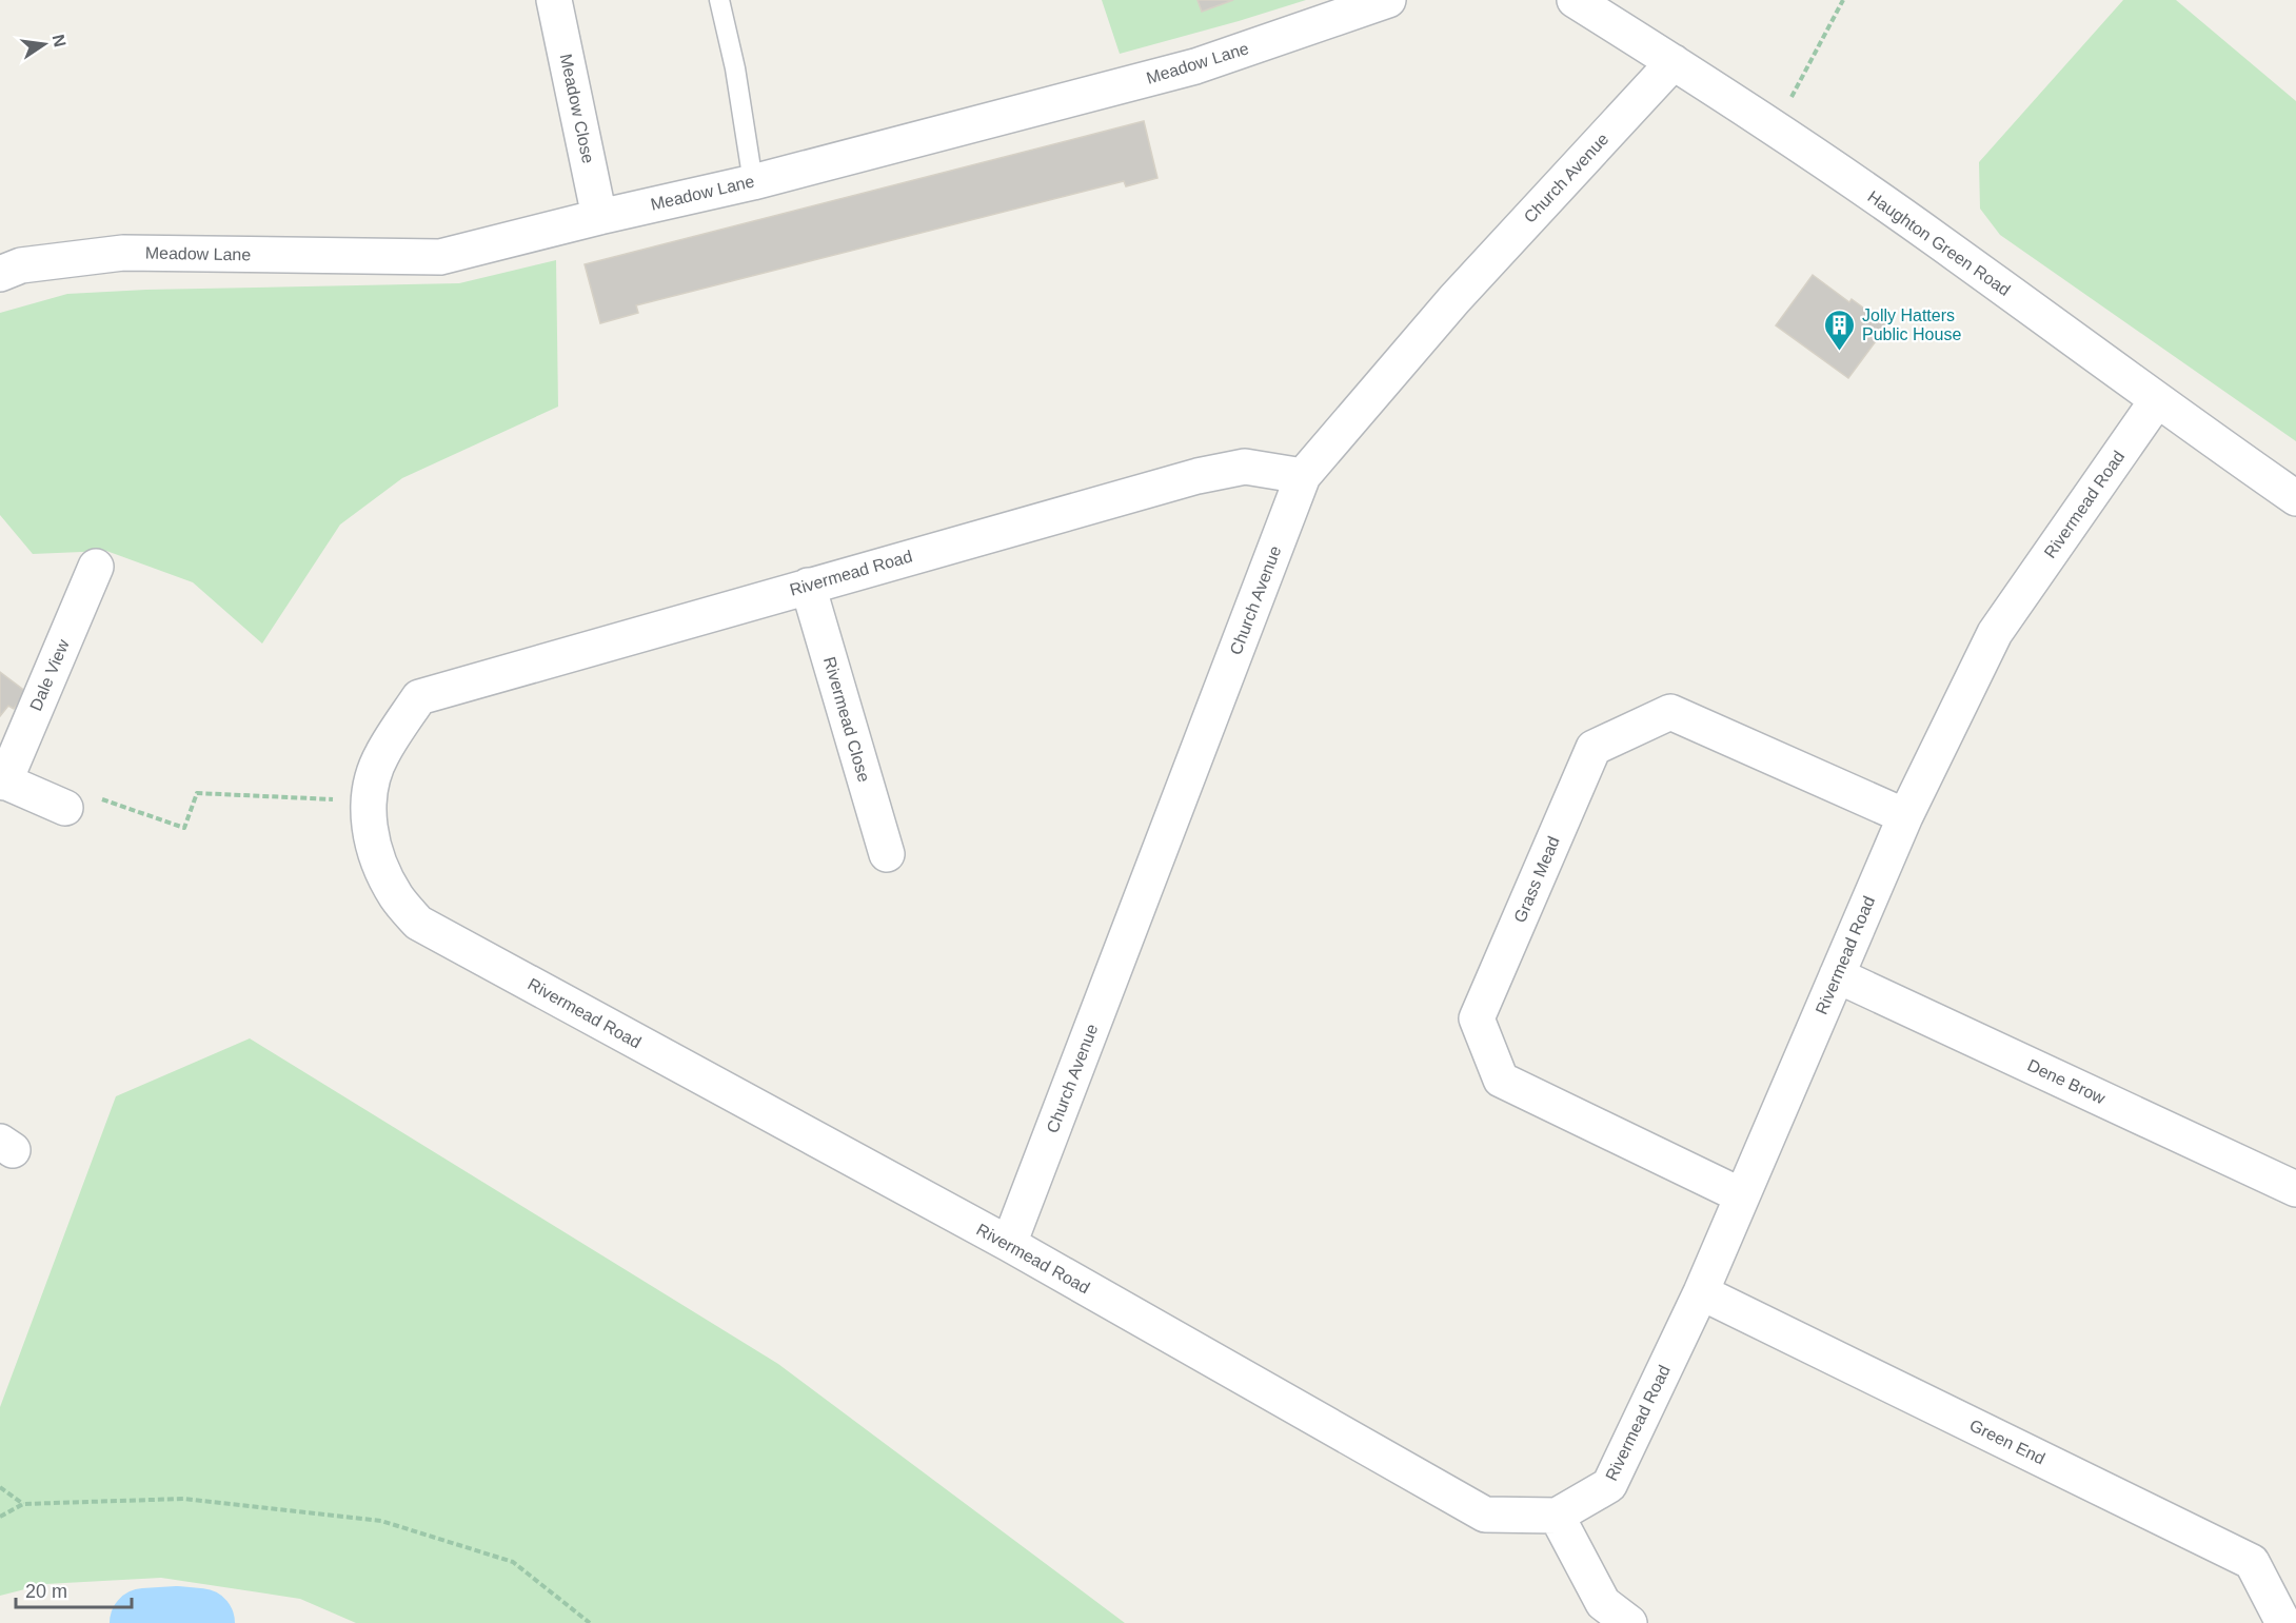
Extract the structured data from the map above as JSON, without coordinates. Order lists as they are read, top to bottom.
{
  "streets": {
    "street": [
      "Meadow Lane",
      "Meadow Close",
      "Church Avenue",
      "Haughton Green Road",
      "Rivermead Road",
      "Dale View",
      "Rivermead Close",
      "Grass Mead",
      "Dene Brow",
      "Green End"
    ]
  },
  "crossings": [
    ["Meadow Lane", "Meadow Close"],
    ["Church Avenue", "Haughton Green Road"],
    ["Church Avenue", "Rivermead Road"],
    ["Haughton Green Road", "Rivermead Road"],
    ["Rivermead Road", "Rivermead Close"],
    ["Rivermead Road", "Grass Mead"],
    ["Rivermead Road", "Dene Brow"],
    ["Rivermead Road", "Green End"]
  ],
  "places": {
    "building": ["Jolly Hatters Public House"]
  },
  "scale_bar": "20 m",
  "north": "right"
}
